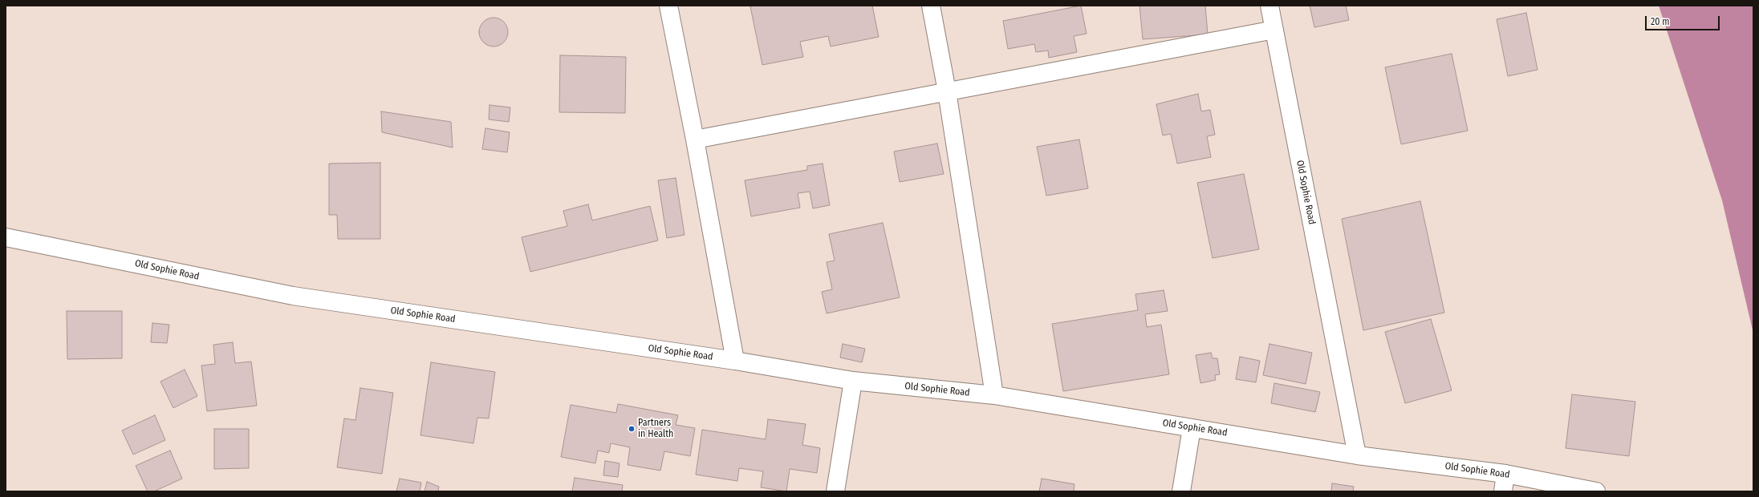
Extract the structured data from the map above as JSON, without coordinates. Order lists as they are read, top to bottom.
{
  "streets": {
    "street": ["Old Sophie Road"]
  },
  "places": ["Partners in Health"],
  "scale_bar": "20 m"
}
